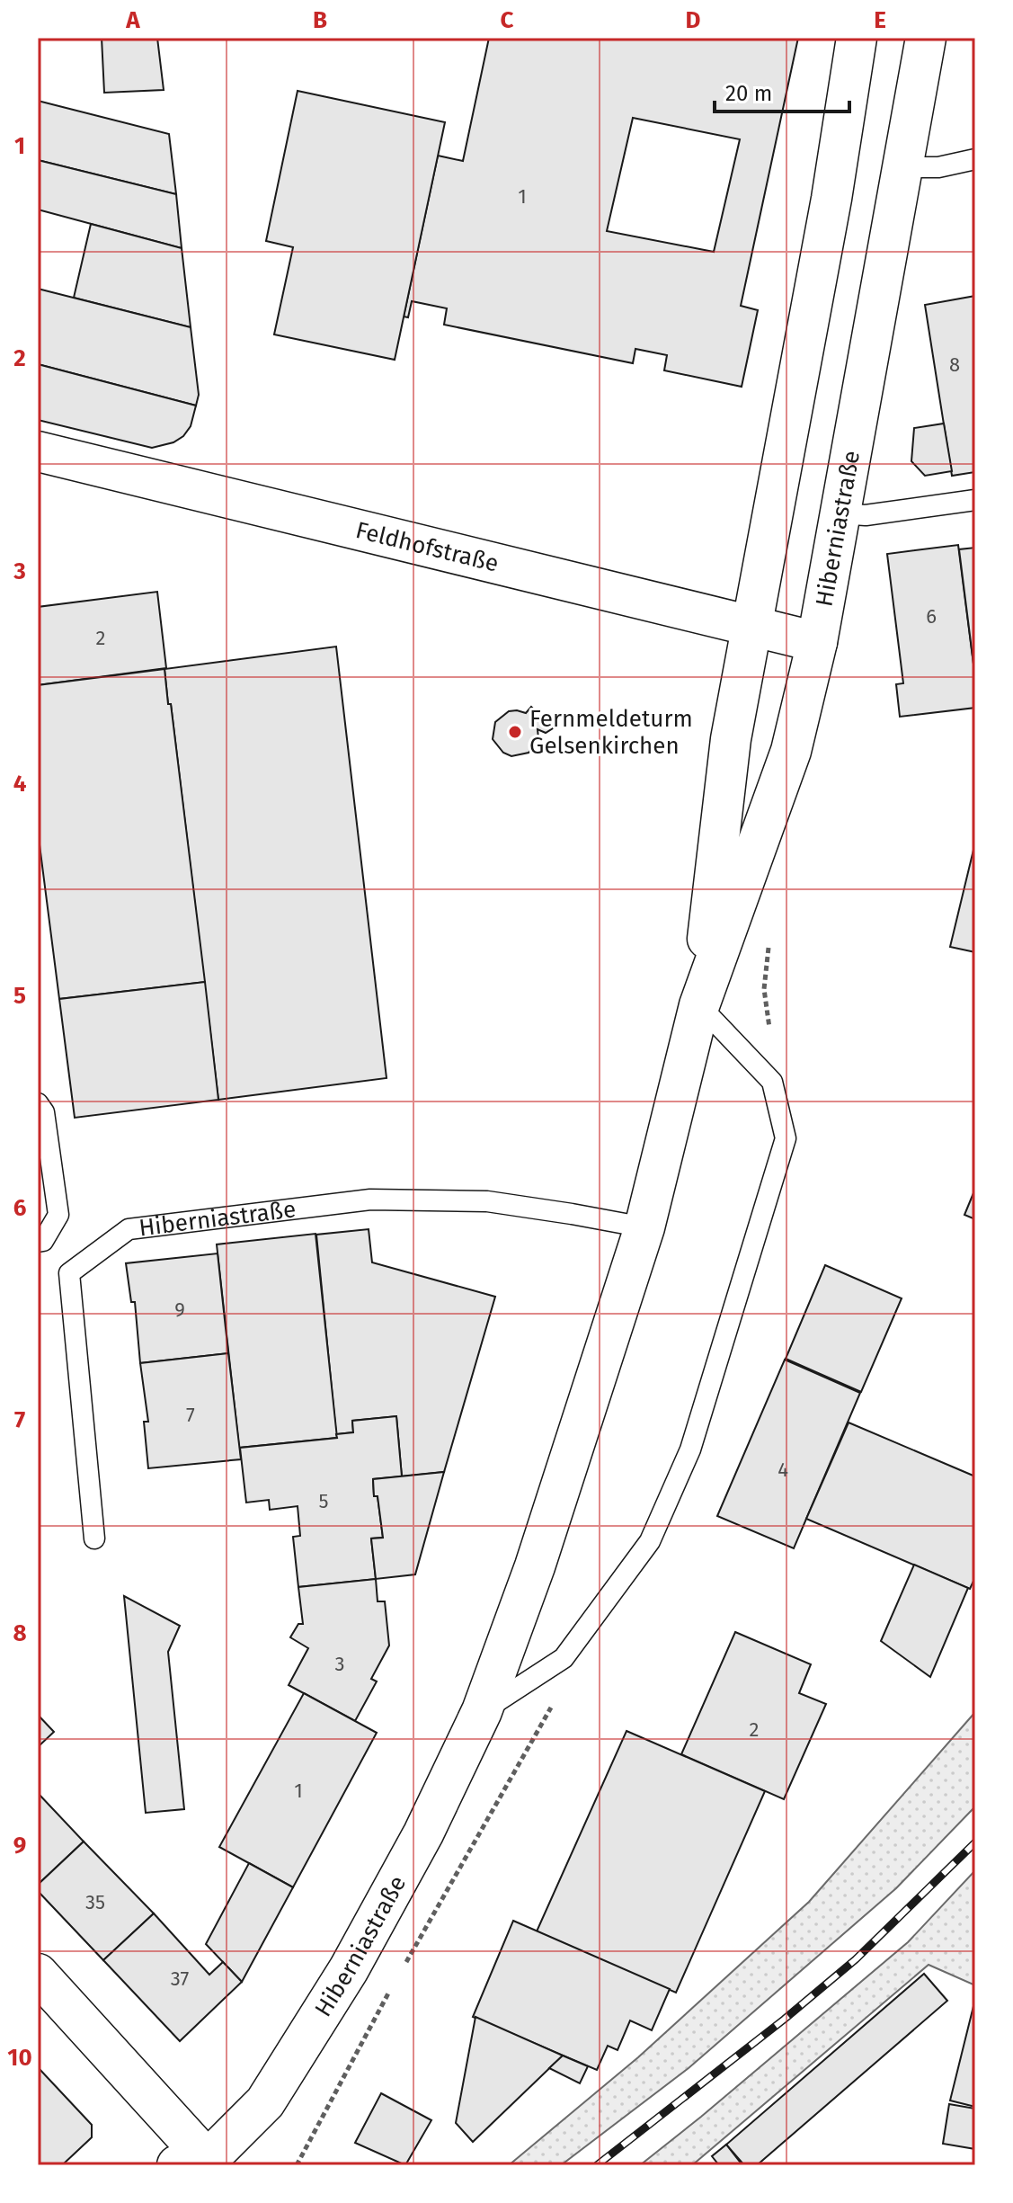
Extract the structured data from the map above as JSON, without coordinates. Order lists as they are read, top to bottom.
{
  "streets": {
    "main road": ["Hiberniastraße", "Feldhofstraße"]
  },
  "crossings": [
    ["Hiberniastraße", "Feldhofstraße"]
  ],
  "places": ["Fernmeldeturm Gelsenkirchen"],
  "house_numbers": [
    "1",
    "8",
    "6",
    "2",
    "9",
    "7",
    "4",
    "5",
    "3",
    "2",
    "1",
    "35",
    "37"
  ],
  "scale_bar": "20 m",
  "grid": {
    "columns": [
      "A",
      "B",
      "C",
      "D",
      "E"
    ],
    "rows": [
      "1",
      "2",
      "3",
      "4",
      "5",
      "6",
      "7",
      "8",
      "9",
      "10"
    ]
  }
}
